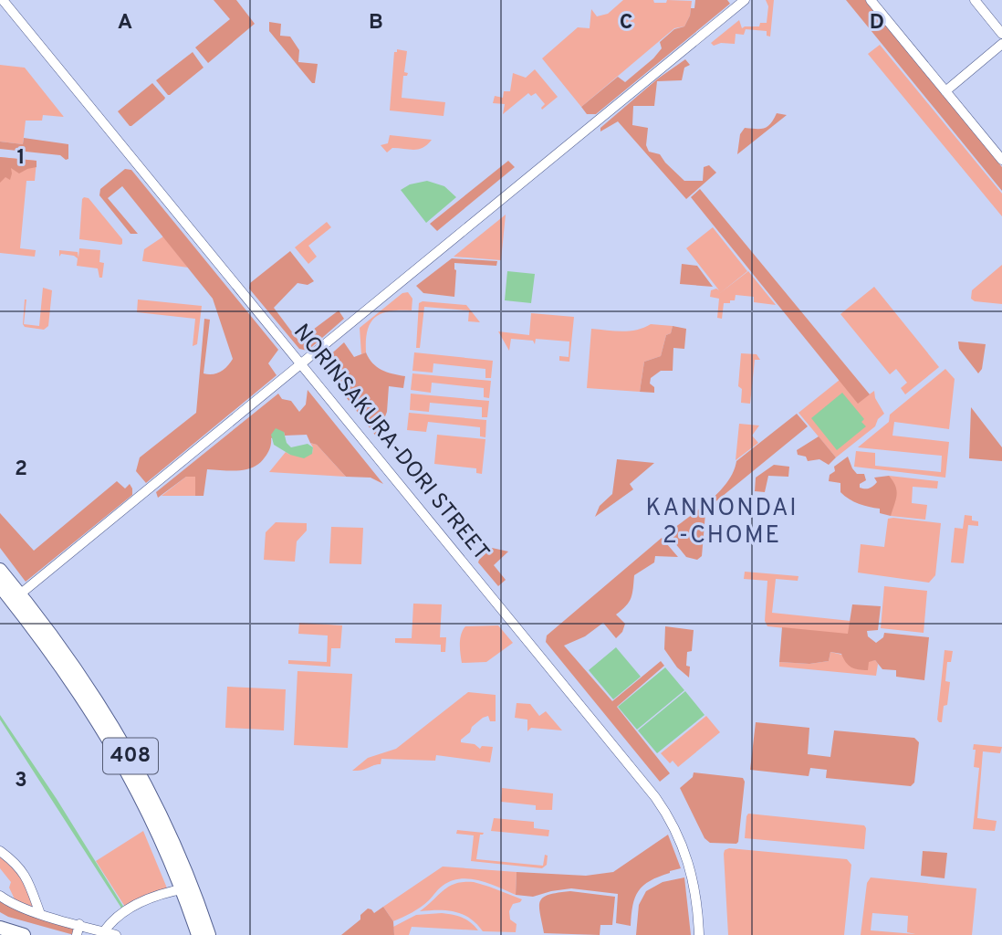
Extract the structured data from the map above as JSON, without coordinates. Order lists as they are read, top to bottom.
{
  "streets": {
    "highway": ["408"],
    "street": ["NORINSAKURA-DORI STREET"]
  },
  "districts": ["KANNONDAI 2-CHOME"],
  "grid": {
    "columns": [
      "A",
      "B",
      "C",
      "D"
    ],
    "rows": ["1", "2", "3"]
  }
}
